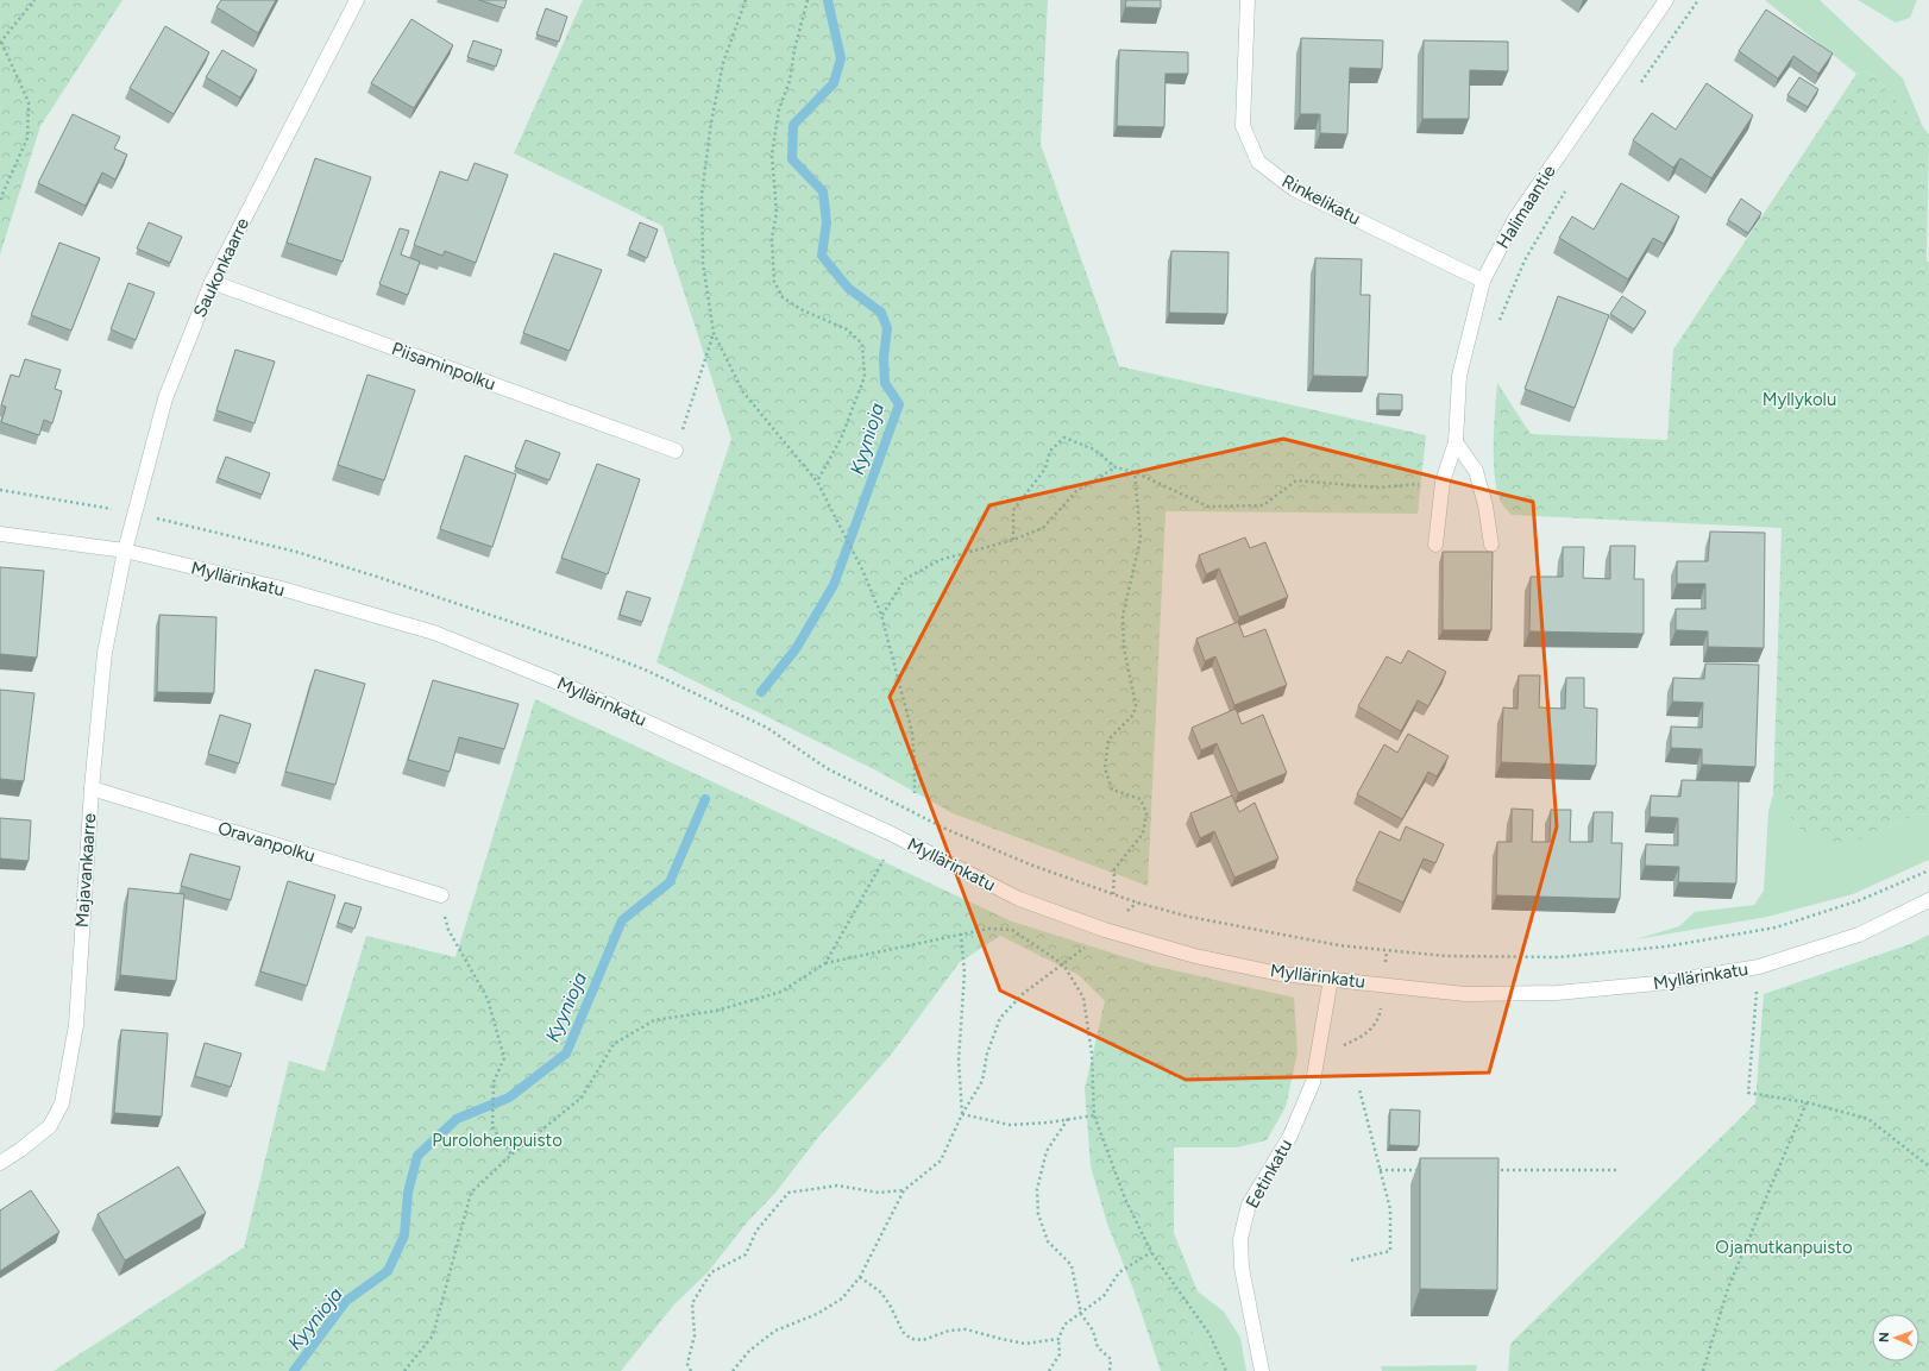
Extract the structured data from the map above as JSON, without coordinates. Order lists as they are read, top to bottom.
{
  "streets": {
    "street": [
      "Rinkelikatu",
      "Halimaantie",
      "Saukonkaarre",
      "Piisaminpolku",
      "Myllärinkatu",
      "Oravanpolku",
      "Majavankaarre",
      "Eetinkatu"
    ]
  },
  "crossings": [
    ["Rinkelikatu", "Halimaantie"],
    ["Saukonkaarre", "Piisaminpolku"],
    ["Saukonkaarre", "Myllärinkatu"],
    ["Saukonkaarre", "Majavankaarre"],
    ["Myllärinkatu", "Majavankaarre"],
    ["Myllärinkatu", "Eetinkatu"],
    ["Oravanpolku", "Majavankaarre"]
  ],
  "water": ["Kyynioja"],
  "parks": ["Myllykolu", "Purolohenpuisto", "Ojamutkanpuisto"],
  "north": "left"
}
